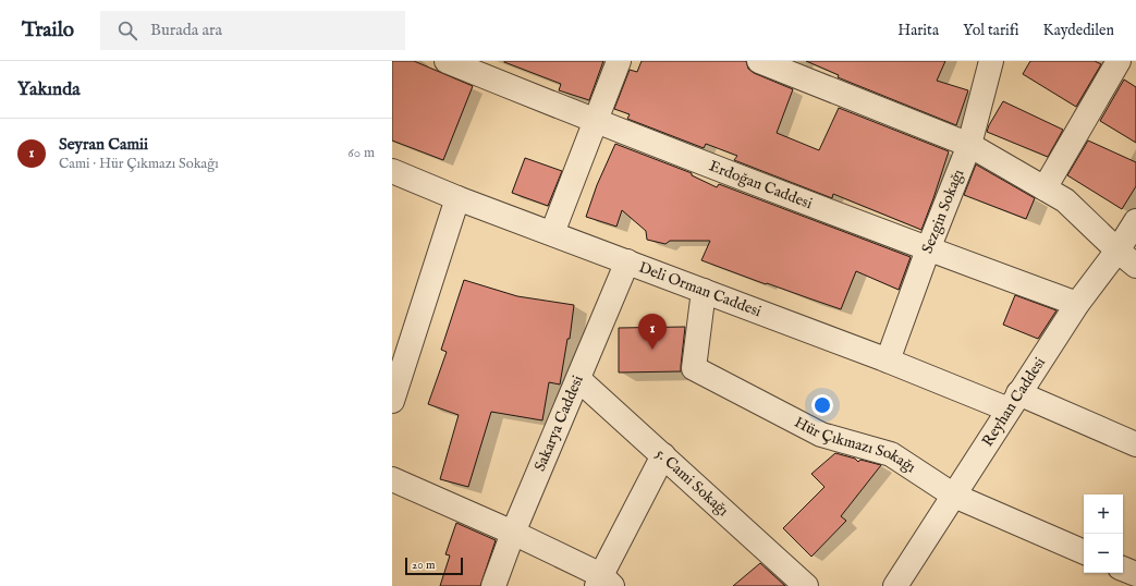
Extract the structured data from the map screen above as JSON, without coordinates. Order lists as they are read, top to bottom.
{
  "streets": {
    "street": [
      "Erdoğan Caddesi",
      "Sezgin Sokağı",
      "Deli Orman Caddesi",
      "Reyhan Caddesi",
      "Sakarya Caddesi",
      "Hür Çıkmazı Sokağı",
      "5. Cami Sokağı"
    ]
  },
  "crossings": [
    ["Erdoğan Caddesi", "Sezgin Sokağı"],
    ["Erdoğan Caddesi", "Reyhan Caddesi"],
    ["Sezgin Sokağı", "Deli Orman Caddesi"],
    ["Deli Orman Caddesi", "Reyhan Caddesi"],
    ["Deli Orman Caddesi", "Sakarya Caddesi"],
    ["Deli Orman Caddesi", "Hür Çıkmazı Sokağı"],
    ["Reyhan Caddesi", "Hür Çıkmazı Sokağı"],
    ["Sakarya Caddesi", "5. Cami Sokağı"]
  ],
  "scale_bar": "20 m",
  "page": {
    "header": "Trailo",
    "search": "Burada ara",
    "nav": ["Harita", "Yol tarifi", "Kaydedilen"],
    "heading": "Yakında",
    "list": [
      {
        "mark": "1",
        "name": "Seyran Camii",
        "note": "Cami · Hür Çıkmazı Sokağı",
        "value": "60 m"
      }
    ],
    "pins": "1",
    "map_buttons": ["+", "−"],
    "scale": "20 m"
  }
}
